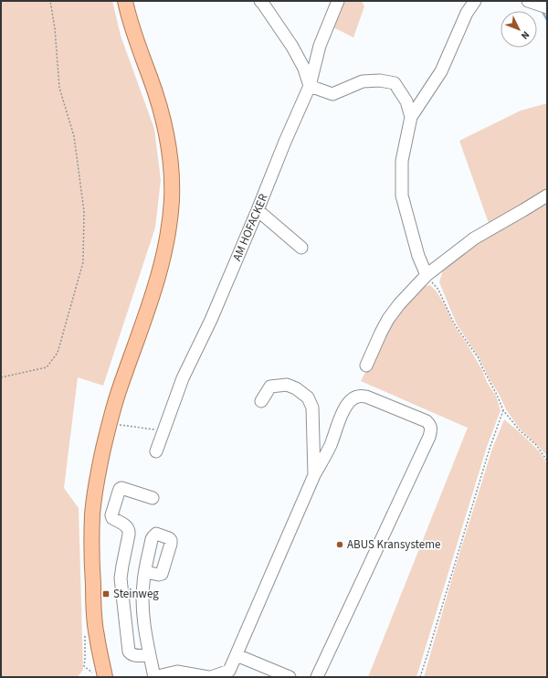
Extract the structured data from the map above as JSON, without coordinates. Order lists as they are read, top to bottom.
{
  "streets": {
    "street": ["AM HOFACKER"]
  },
  "places": {
    "other": ["ABUS Kransysteme"],
    "transit": ["Steinweg"]
  },
  "north": "bottom right"
}
